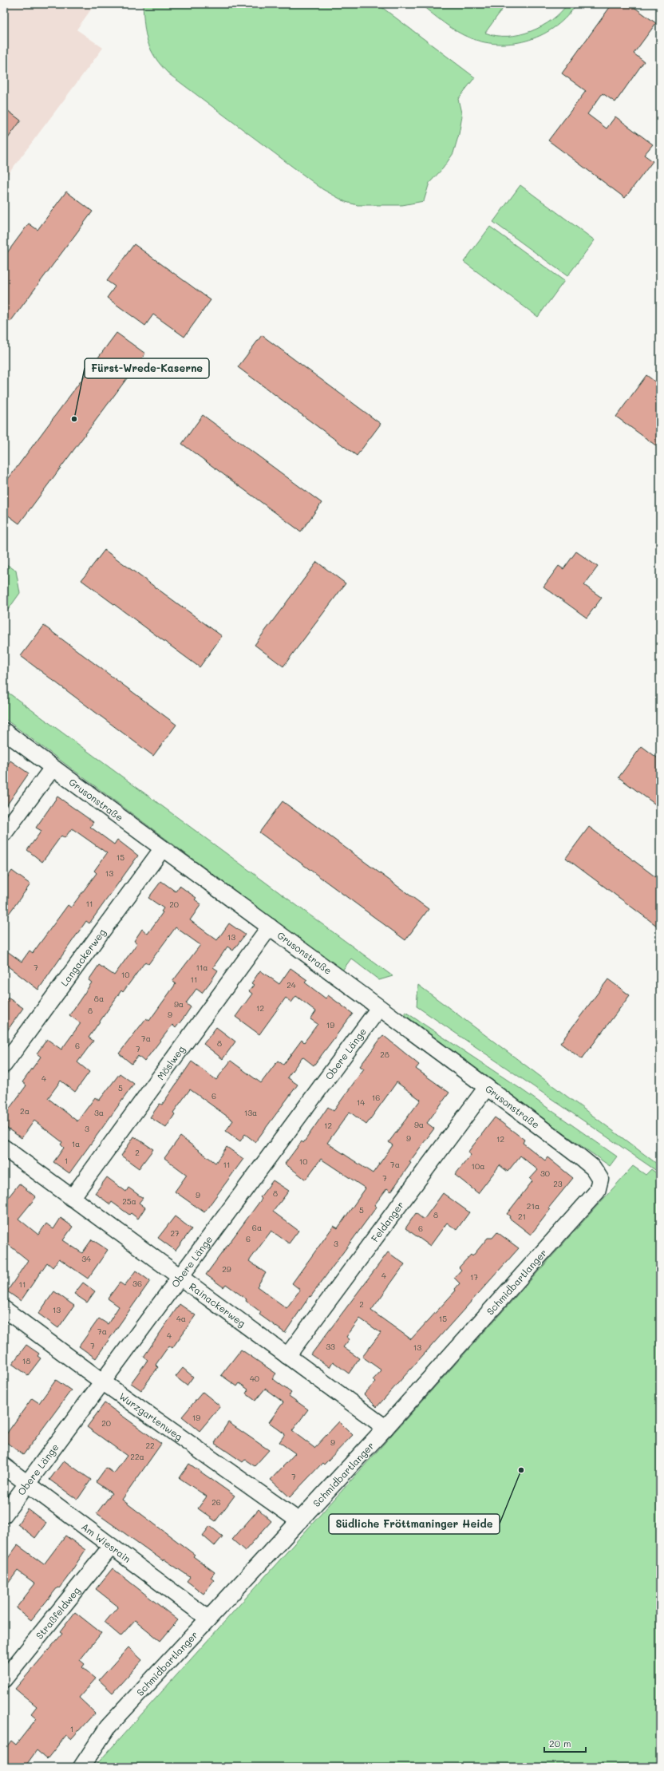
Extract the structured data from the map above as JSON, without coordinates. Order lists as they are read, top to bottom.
{
  "streets": {
    "street": [
      "Grusonstraße",
      "Langackerweg",
      "Obere Länge",
      "Möslweg",
      "Feldanger",
      "Schmidbartlanger",
      "Rainackerweg",
      "Wurzgartenweg",
      "Am Wiesrain",
      "Straßfeldweg"
    ]
  },
  "crossings": [
    ["Grusonstraße", "Langackerweg"],
    ["Grusonstraße", "Obere Länge"],
    ["Grusonstraße", "Möslweg"],
    ["Grusonstraße", "Feldanger"],
    ["Grusonstraße", "Schmidbartlanger"],
    ["Obere Länge", "Rainackerweg"],
    ["Obere Länge", "Wurzgartenweg"],
    ["Obere Länge", "Am Wiesrain"],
    ["Möslweg", "Rainackerweg"],
    ["Feldanger", "Rainackerweg"],
    ["Schmidbartlanger", "Rainackerweg"],
    ["Schmidbartlanger", "Wurzgartenweg"],
    ["Schmidbartlanger", "Am Wiesrain"],
    ["Am Wiesrain", "Straßfeldweg"]
  ],
  "places": ["Fürst-Wrede-Kaserne", "Südliche Fröttmaninger Heide"],
  "house_numbers": [
    "15",
    "13",
    "11",
    "20",
    "13",
    "7",
    "11a",
    "10",
    "11",
    "24",
    "8a",
    "9a",
    "12",
    "8",
    "9",
    "19",
    "7a",
    "8",
    "6",
    "7",
    "28",
    "4",
    "5",
    "6",
    "16",
    "14",
    "2a",
    "3a",
    "13a",
    "9a",
    "12",
    "3",
    "9",
    "12",
    "1a",
    "2",
    "1",
    "10",
    "11",
    "7a",
    "10a",
    "30",
    "7",
    "23",
    "8",
    "9",
    "25a",
    "21a",
    "5",
    "8",
    "21",
    "6a",
    "6",
    "27",
    "6",
    "3",
    "34",
    "29",
    "4",
    "17",
    "36",
    "11",
    "2",
    "13",
    "4a",
    "15",
    "7a",
    "4",
    "7",
    "33",
    "13",
    "18",
    "40",
    "19",
    "20",
    "9",
    "22",
    "22a",
    "7",
    "26",
    "1"
  ],
  "scale_bar": "20 m"
}
